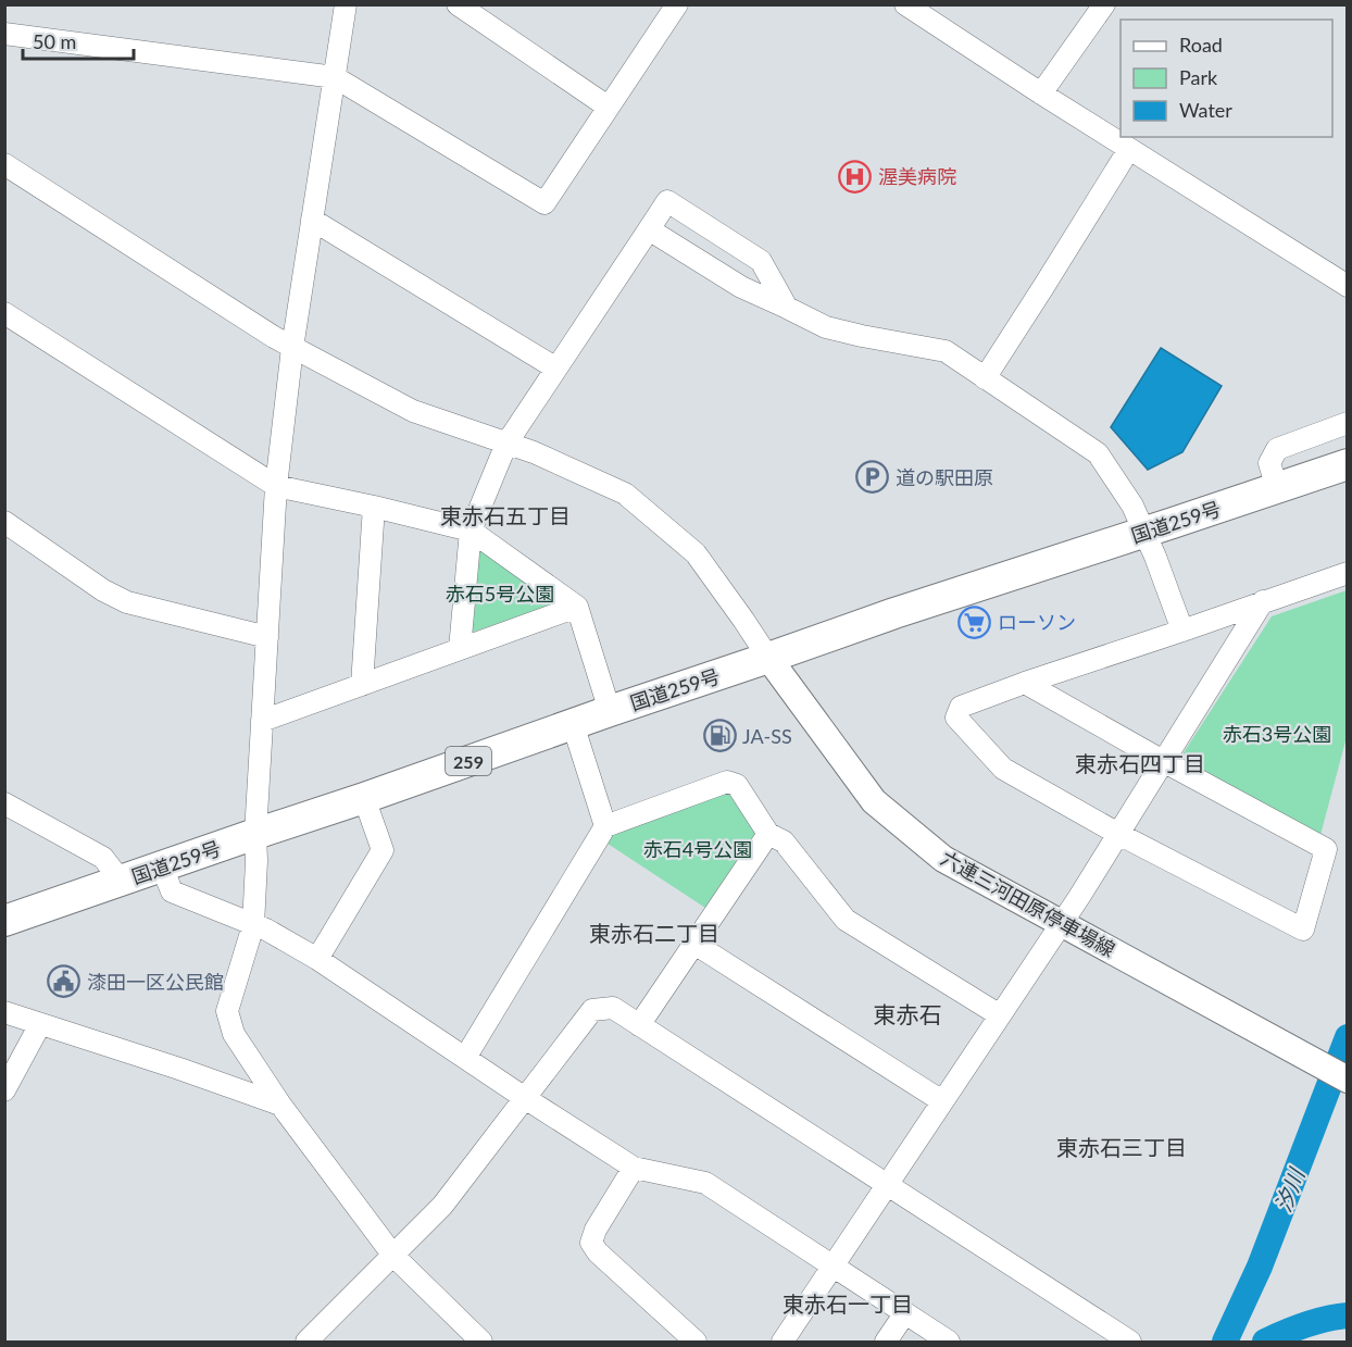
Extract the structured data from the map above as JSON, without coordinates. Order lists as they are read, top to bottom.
{
  "streets": {
    "highway": ["国道259号", "259"],
    "main road": ["六連三河田原停車場線"]
  },
  "crossings": [
    ["国道259号", "六連三河田原停車場線"]
  ],
  "districts": [
    "東赤石五丁目",
    "東赤石四丁目",
    "東赤石二丁目",
    "東赤石",
    "東赤石三丁目",
    "東赤石一丁目"
  ],
  "water": ["汐川"],
  "parks": ["赤石5号公園", "赤石3号公園", "赤石4号公園"],
  "places": {
    "hospital": ["渥美病院"],
    "parking": ["道の駅田原"],
    "supermarket": ["ローソン"],
    "fuel station": ["JA-SS"],
    "public building": ["漆田一区公民館"]
  },
  "legend": ["Road", "Park", "Water"],
  "scale_bar": "50 m"
}
